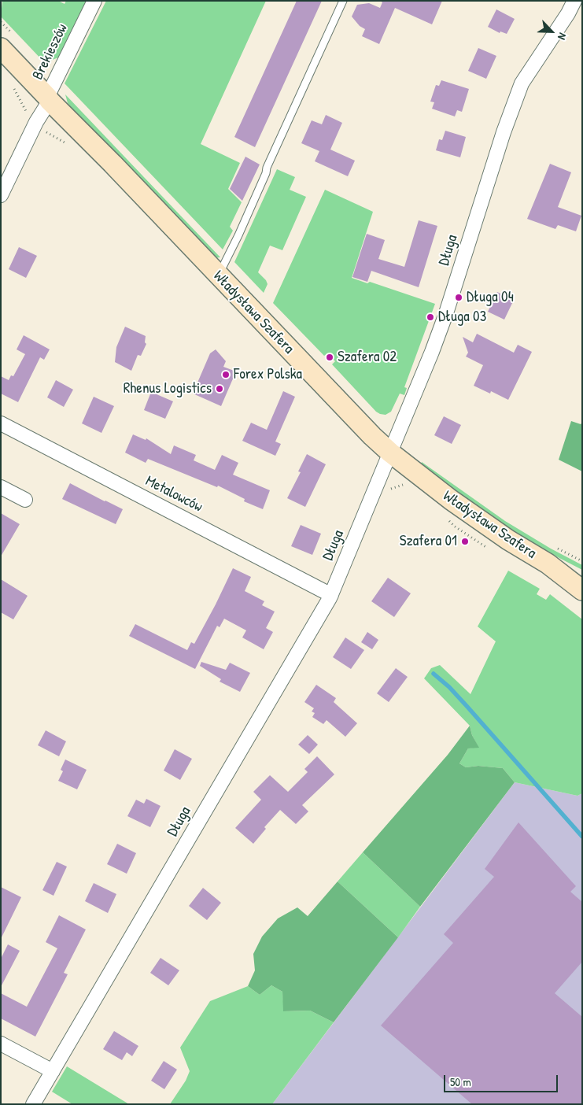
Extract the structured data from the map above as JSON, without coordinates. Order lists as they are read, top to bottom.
{
  "streets": {
    "street": [
      "Brekieszów",
      "Długa",
      "Władysława Szafera",
      "Metalowców"
    ]
  },
  "crossings": [
    ["Brekieszów", "Władysława Szafera"],
    ["Długa", "Władysława Szafera"],
    ["Długa", "Metalowców"]
  ],
  "places": [
    "Długa 04",
    "Długa 03",
    "Szafera 02",
    "Forex Polska",
    "Rhenus Logistics",
    "Szafera 01"
  ],
  "scale_bar": "50 m",
  "north": "bottom right"
}
